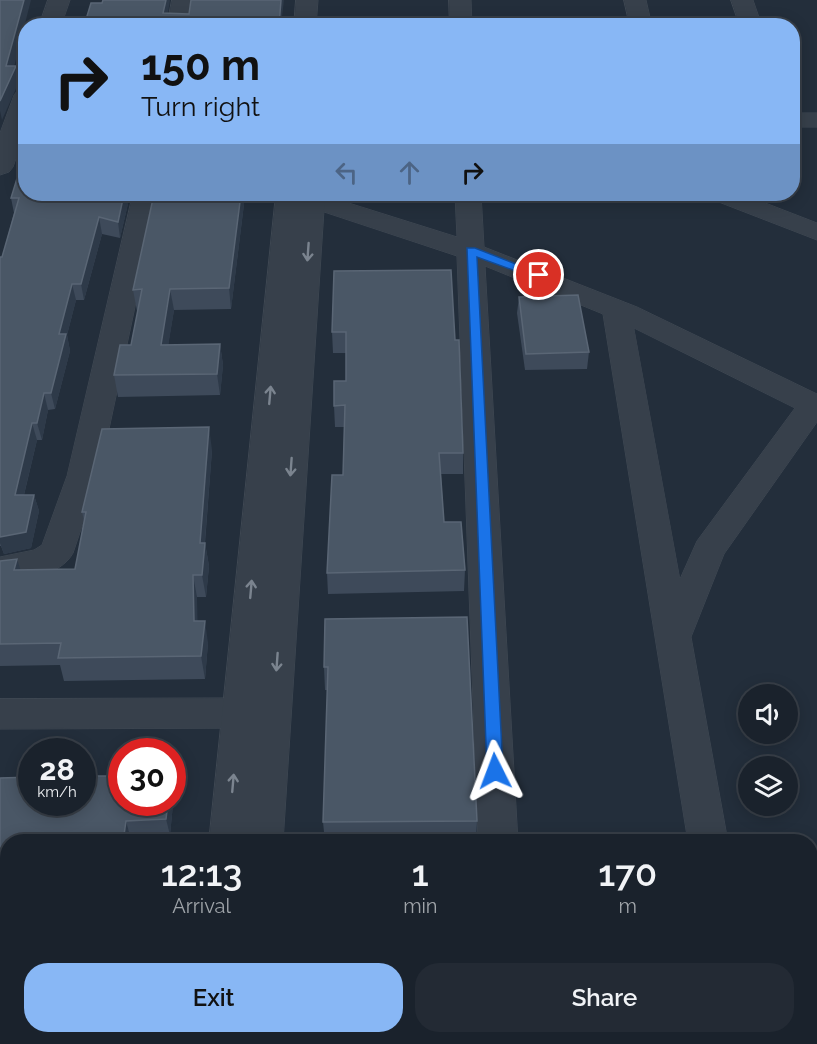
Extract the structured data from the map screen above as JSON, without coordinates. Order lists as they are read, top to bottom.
{
  "page": {
    "turn": ["150 m", "Turn right"],
    "speed": "28 km/h",
    "limit": "30",
    "eta": [
      "12:13",
      "Arrival",
      "1",
      "min",
      "170",
      "m"
    ],
    "buttons": ["Exit", "Share"]
  }
}
